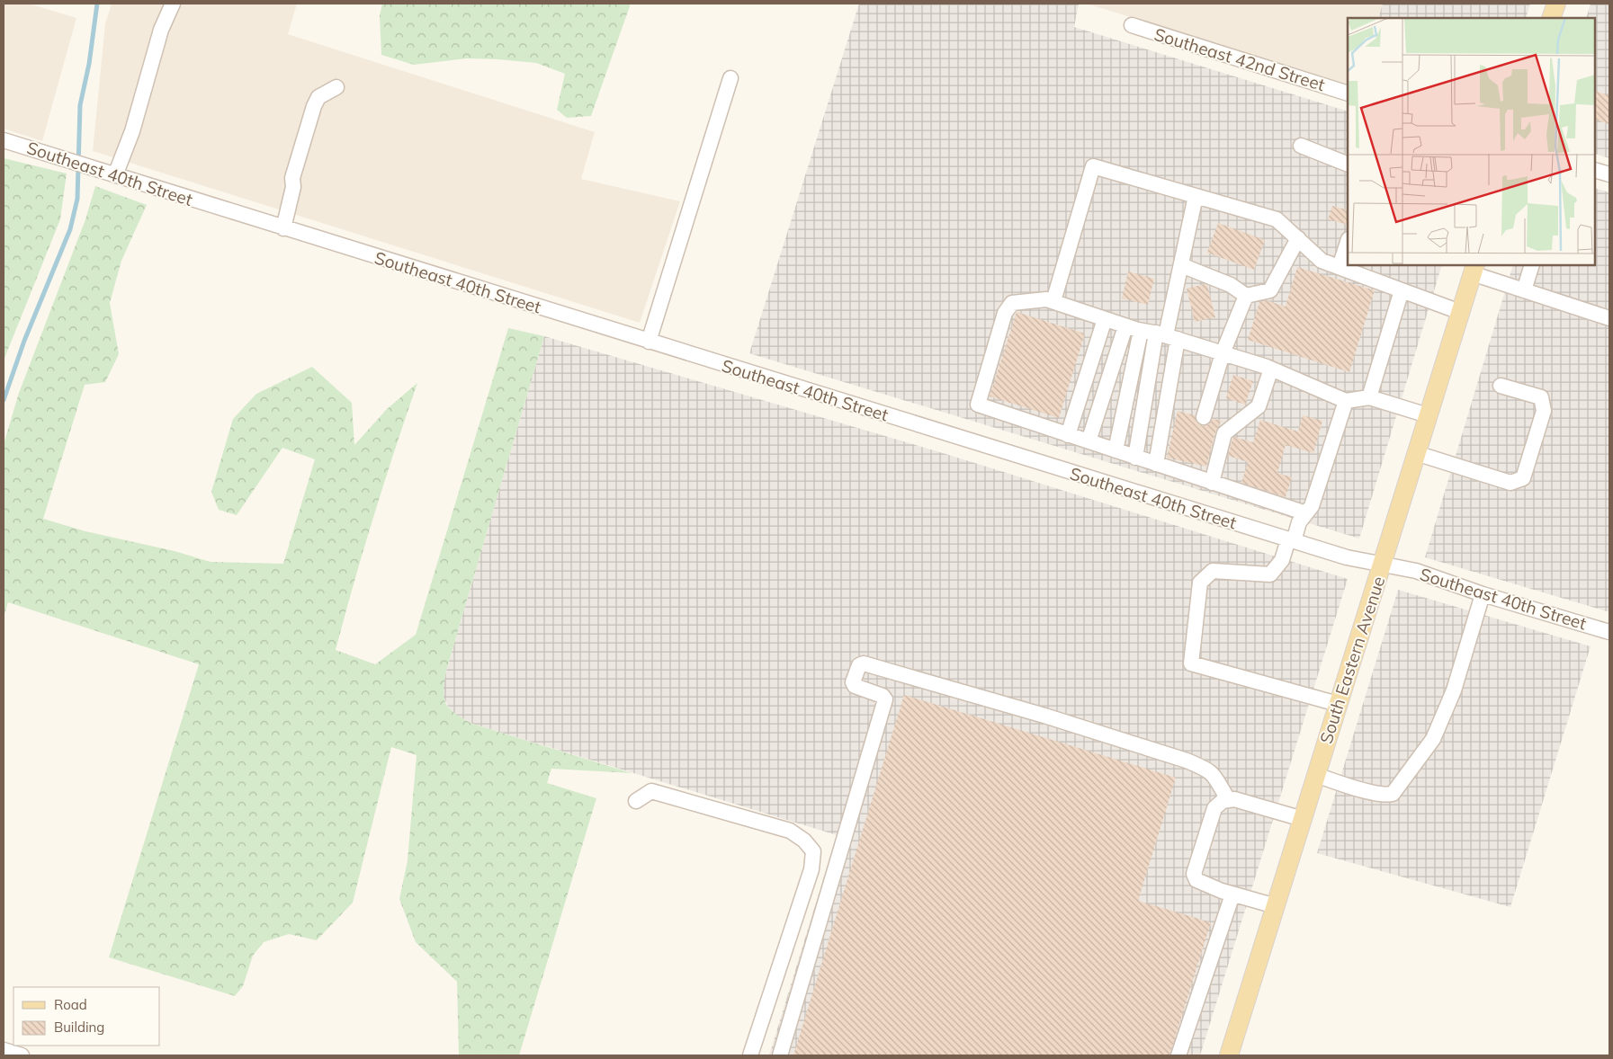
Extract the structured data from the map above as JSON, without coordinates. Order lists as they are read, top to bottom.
{
  "streets": {
    "main road": ["South Eastern Avenue"],
    "street": ["Southeast 42nd Street", "Southeast 40th Street"]
  },
  "crossings": [
    ["Southeast 40th Street", "South Eastern Avenue"]
  ],
  "legend": ["Road", "Building"]
}
